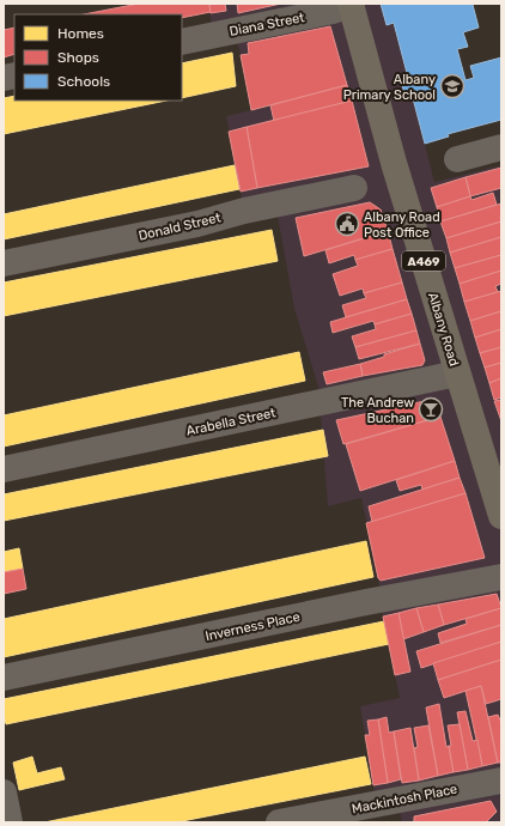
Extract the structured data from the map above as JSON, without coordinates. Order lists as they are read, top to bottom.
{
  "streets": {
    "main road": ["A469", "Albany Road"],
    "street": [
      "Diana Street",
      "Donald Street",
      "Arabella Street",
      "Inverness Place",
      "Mackintosh Place"
    ]
  },
  "crossings": [
    ["Diana Street", "Albany Road"],
    ["Albany Road", "Arabella Street"]
  ],
  "places": {
    "school or university": ["Albany Primary School"],
    "public building": ["Albany Road Post Office"],
    "bar": ["The Andrew Buchan"]
  },
  "legend": ["Homes", "Shops", "Schools"]
}
